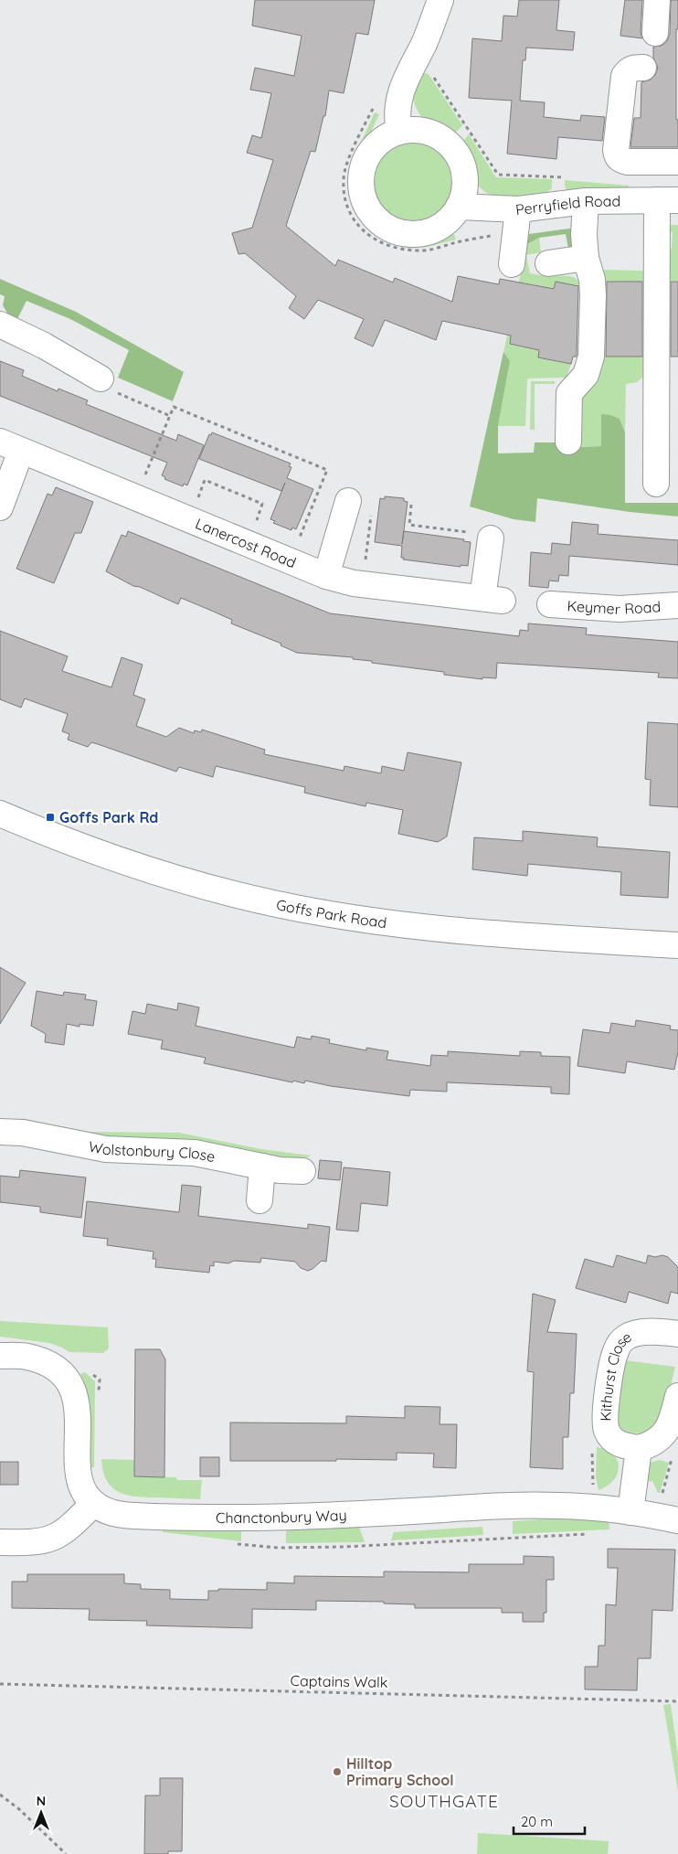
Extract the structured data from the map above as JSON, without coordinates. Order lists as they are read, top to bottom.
{
  "streets": {
    "street": [
      "Perryfield Road",
      "Lanercost Road",
      "Keymer Road",
      "Goffs Park Road",
      "Wolstonbury Close",
      "Kithurst Close",
      "Chanctonbury Way"
    ],
    "path": ["Captains Walk"]
  },
  "districts": ["SOUTHGATE"],
  "places": {
    "transit": ["Goffs Park Rd"],
    "other": ["Hilltop Primary School"]
  },
  "scale_bar": "20 m",
  "north": "top"
}
